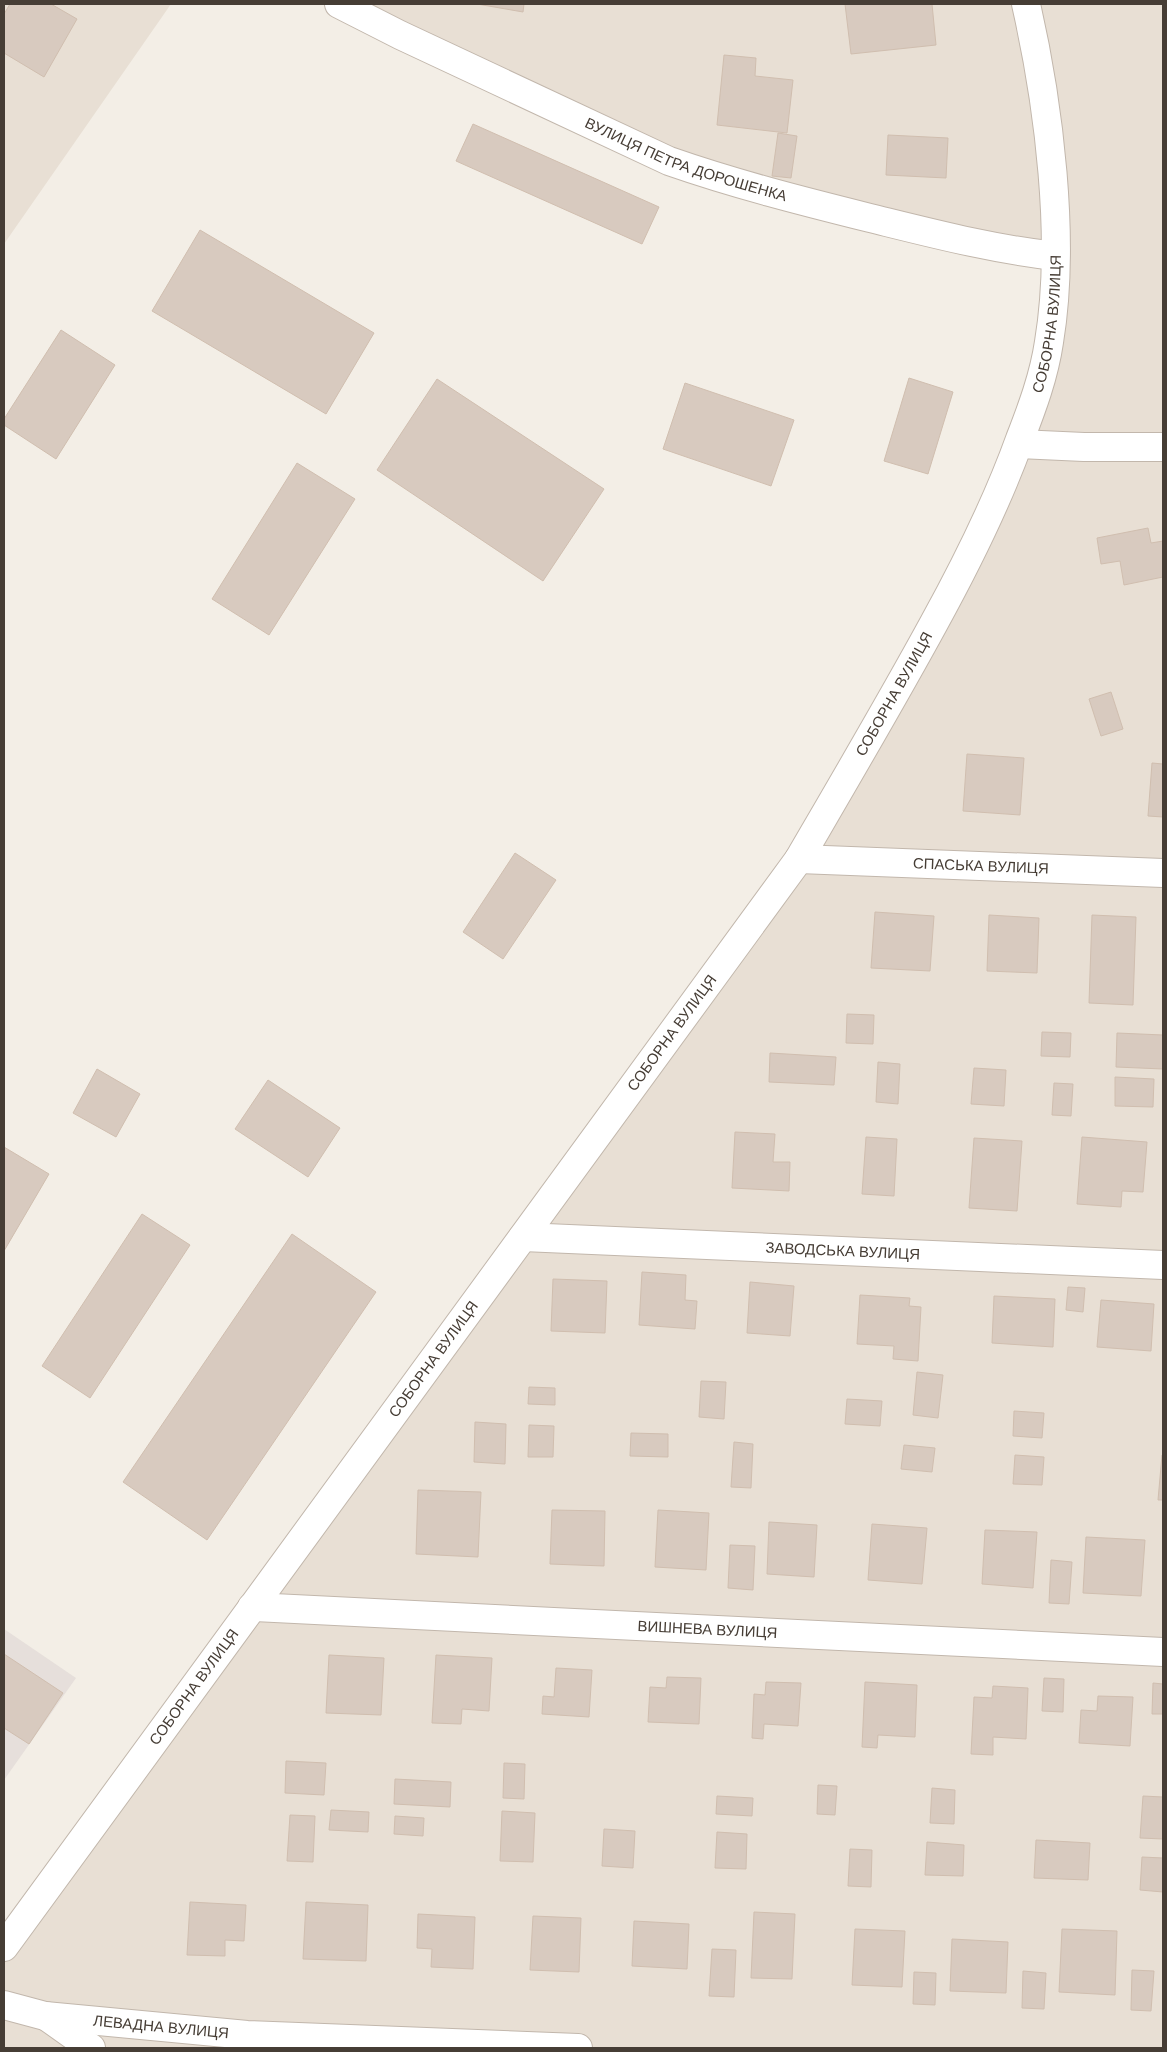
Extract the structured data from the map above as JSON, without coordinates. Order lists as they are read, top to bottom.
{
  "streets": {
    "street": [
      "ВУЛИЦЯ ПЕТРА ДОРОШЕНКА",
      "СОБОРНА ВУЛИЦЯ",
      "СПАСЬКА ВУЛИЦЯ",
      "ЗАВОДСЬКА ВУЛИЦЯ",
      "ВИШНЕВА ВУЛИЦЯ",
      "ЛЕВАДНА ВУЛИЦЯ"
    ]
  },
  "crossings": [
    ["ВУЛИЦЯ ПЕТРА ДОРОШЕНКА", "СОБОРНА ВУЛИЦЯ"],
    ["СОБОРНА ВУЛИЦЯ", "СПАСЬКА ВУЛИЦЯ"],
    ["СОБОРНА ВУЛИЦЯ", "ЗАВОДСЬКА ВУЛИЦЯ"],
    ["СОБОРНА ВУЛИЦЯ", "ВИШНЕВА ВУЛИЦЯ"]
  ]
}
